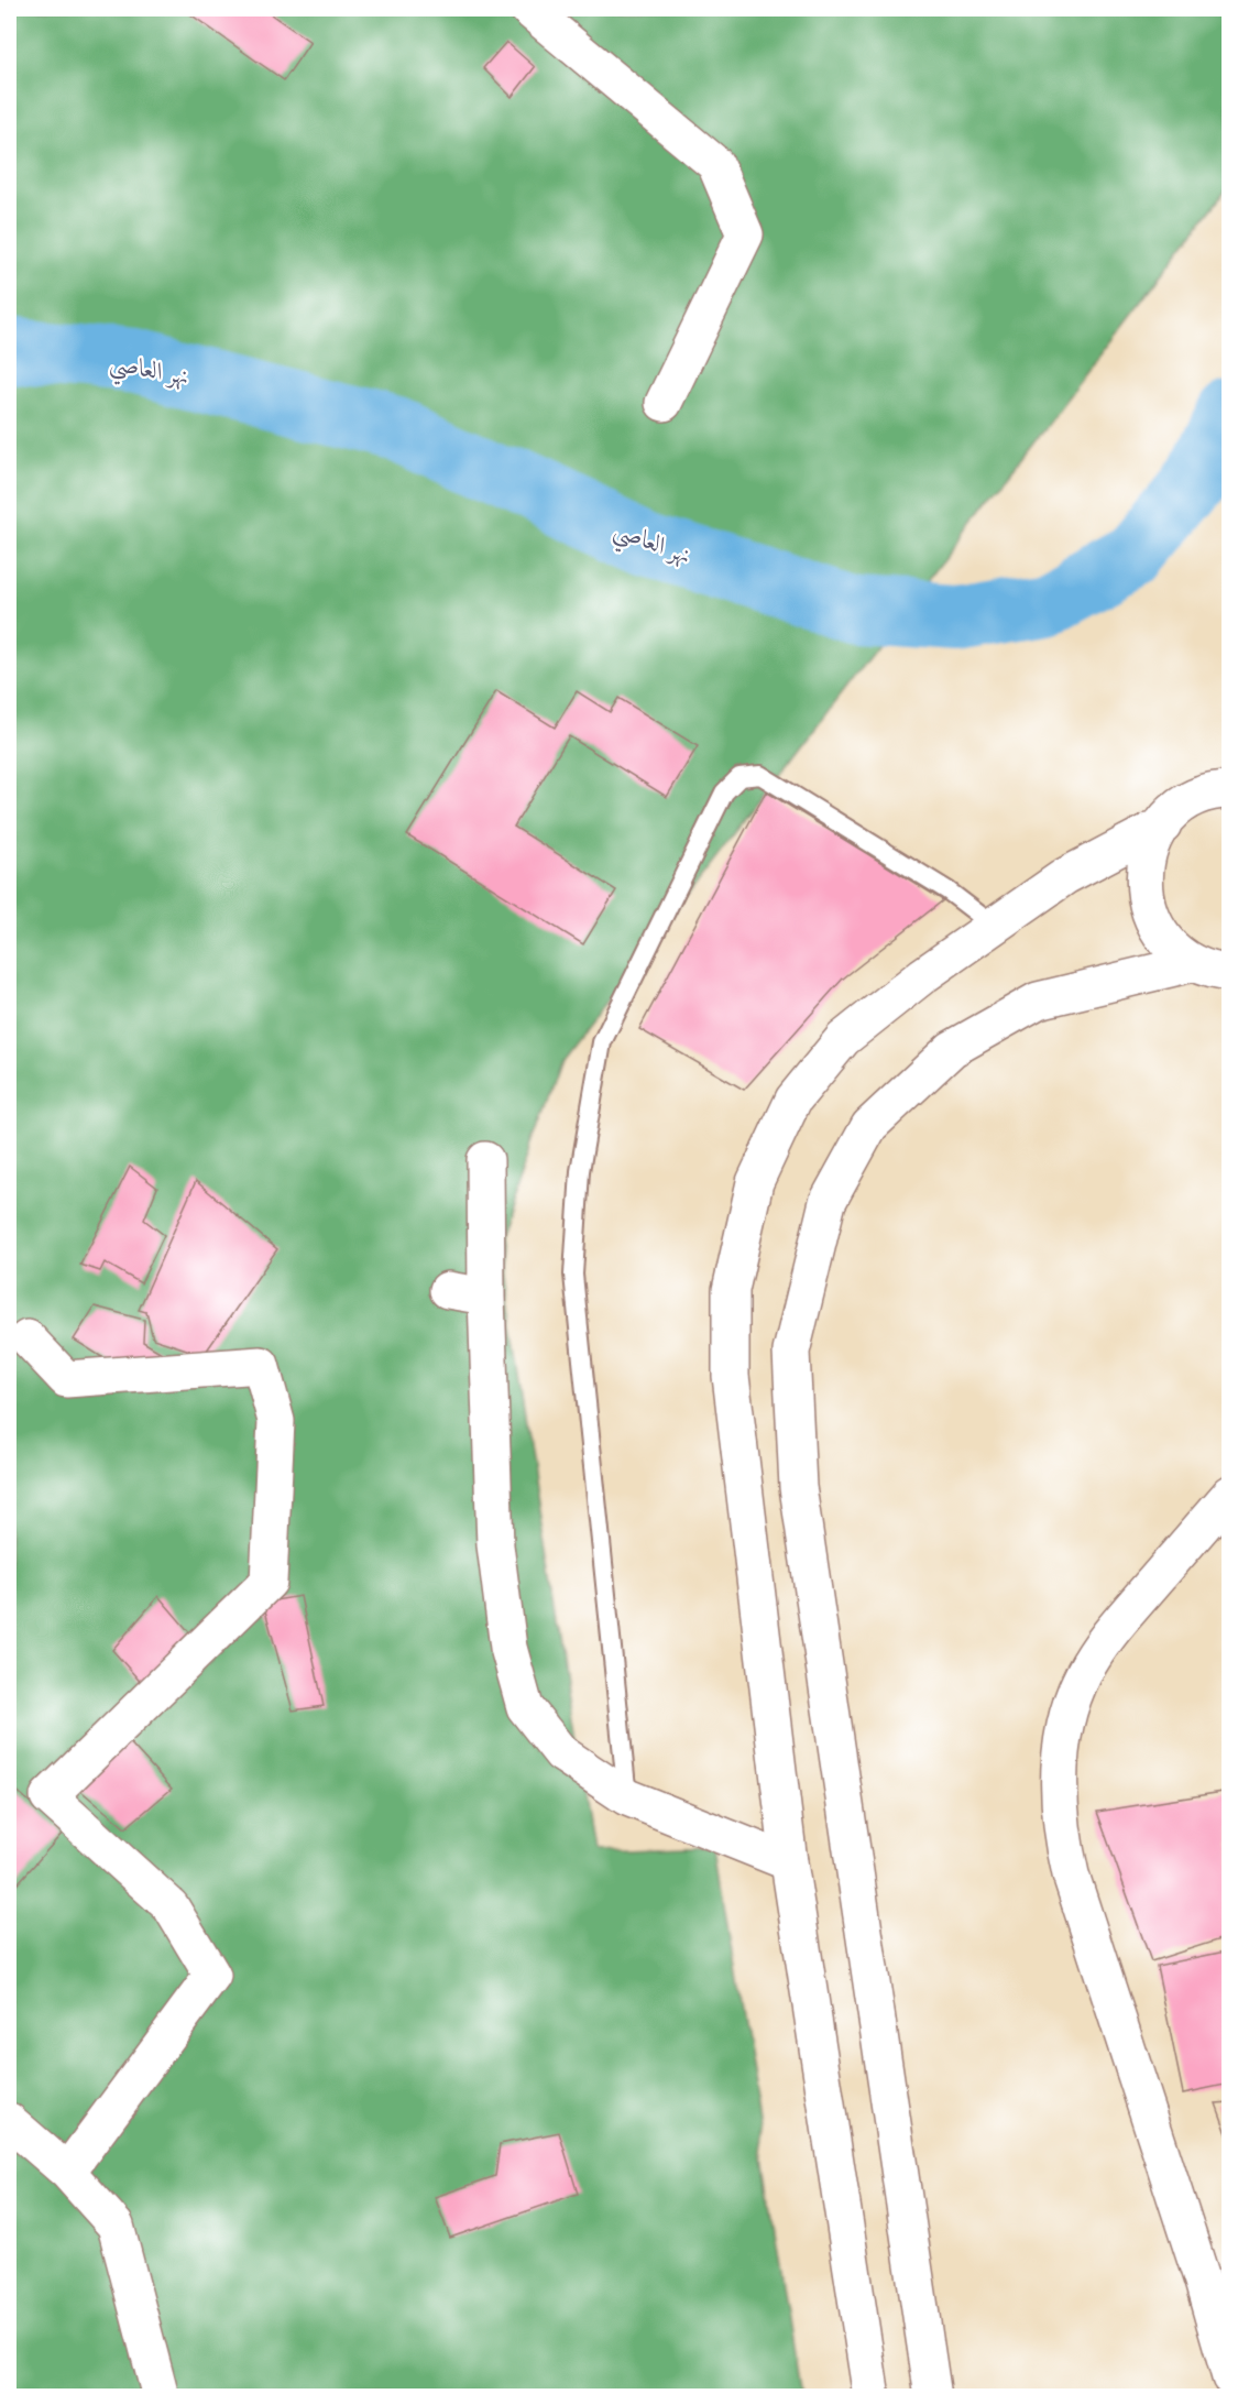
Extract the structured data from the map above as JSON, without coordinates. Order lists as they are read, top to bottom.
{
  "water": ["نهر العاصي"]
}
